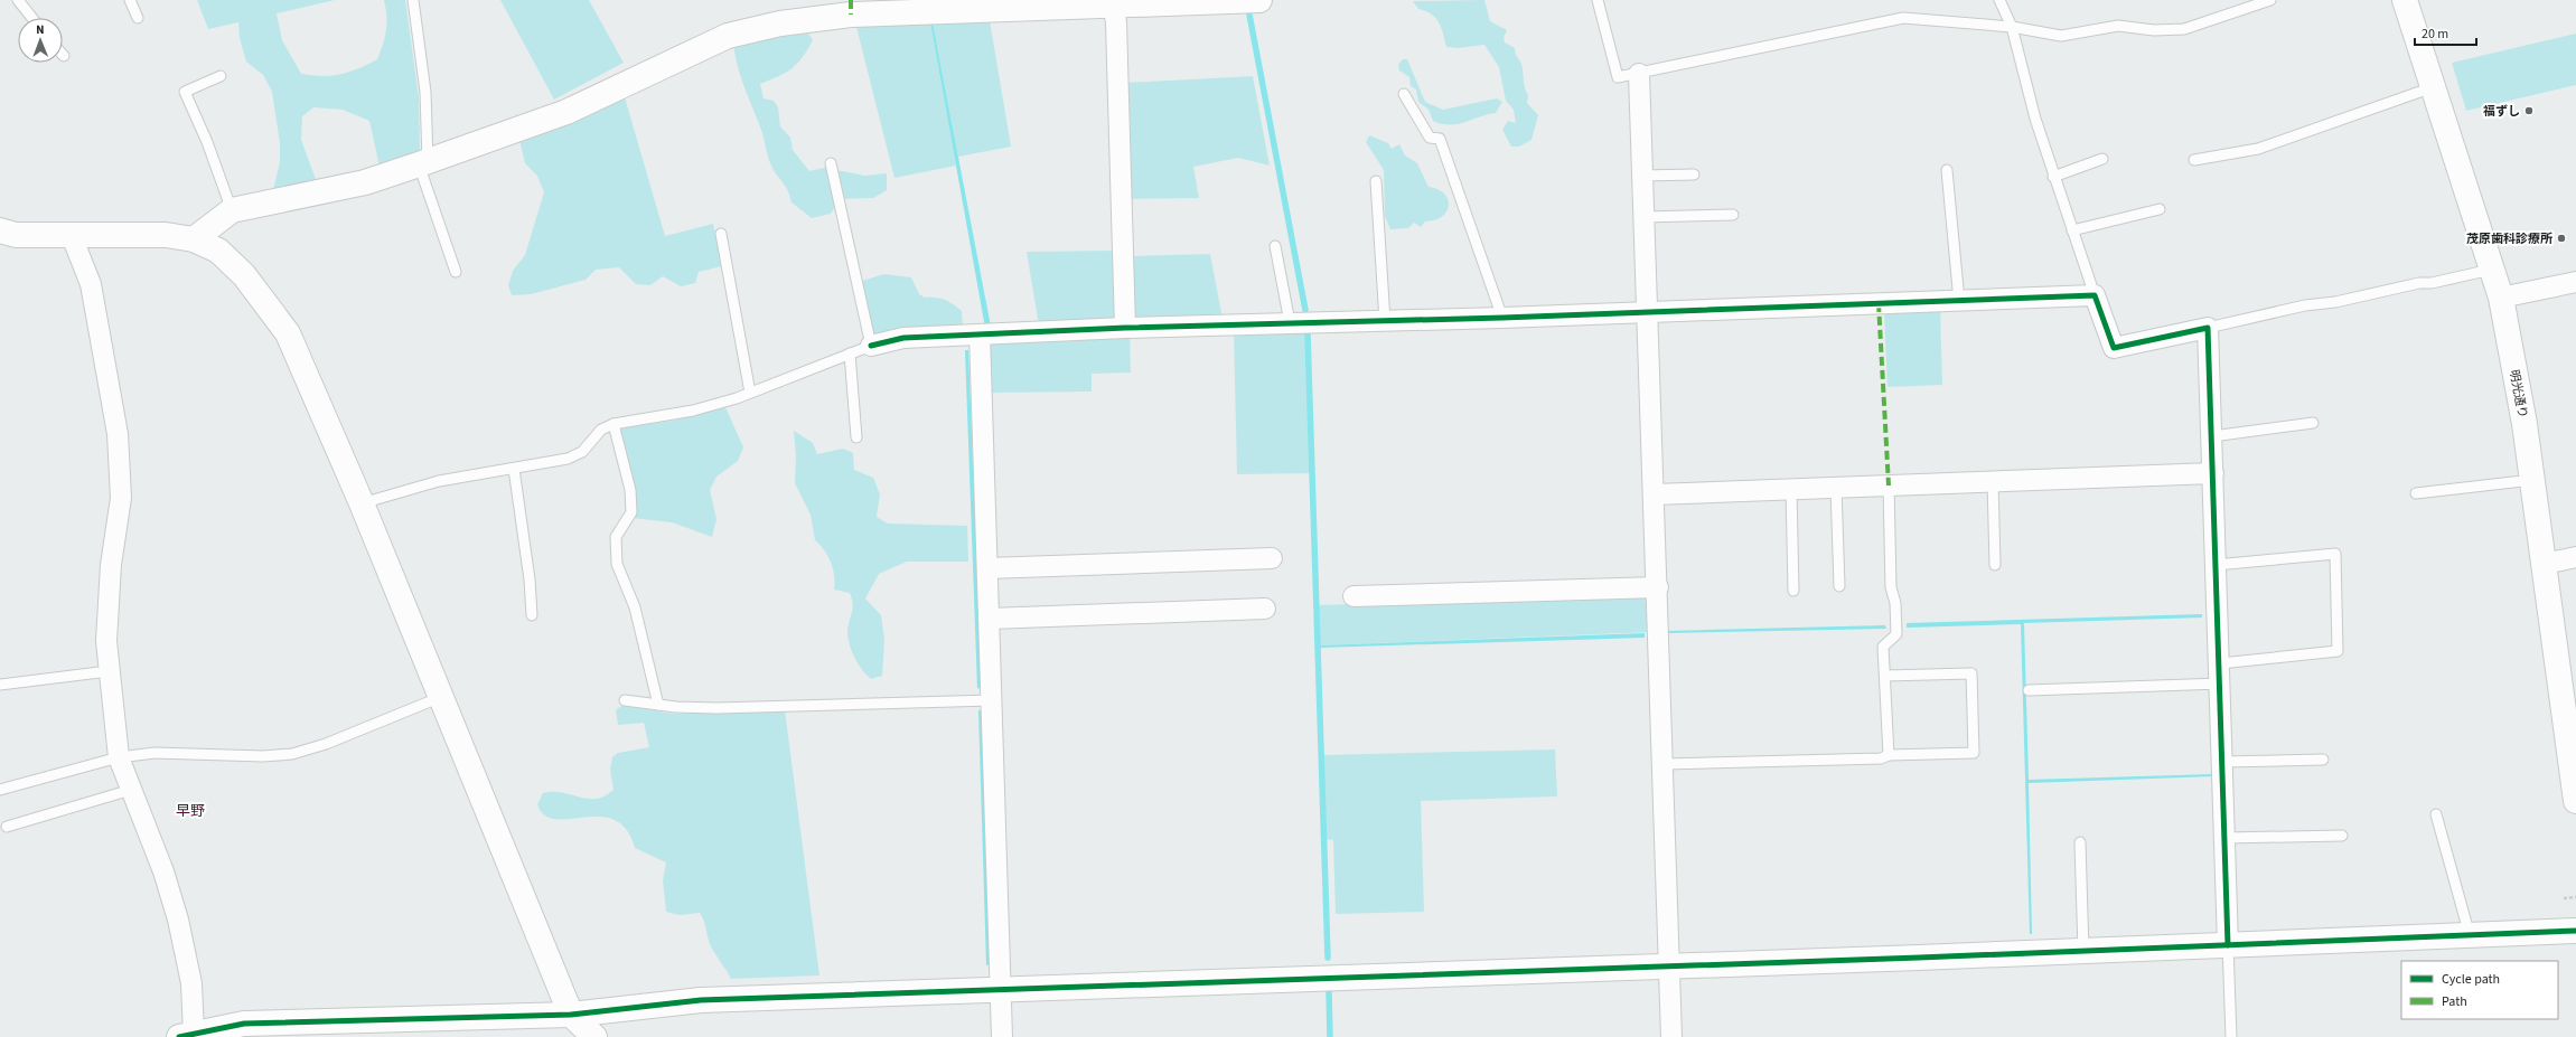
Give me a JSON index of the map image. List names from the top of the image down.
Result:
{
  "streets": {
    "street": ["明光通り"]
  },
  "districts": ["早野"],
  "places": ["福ずし", "茂原歯科診療所"],
  "legend": ["Cycle path", "Path"],
  "scale_bar": "20 m",
  "north": "top"
}
